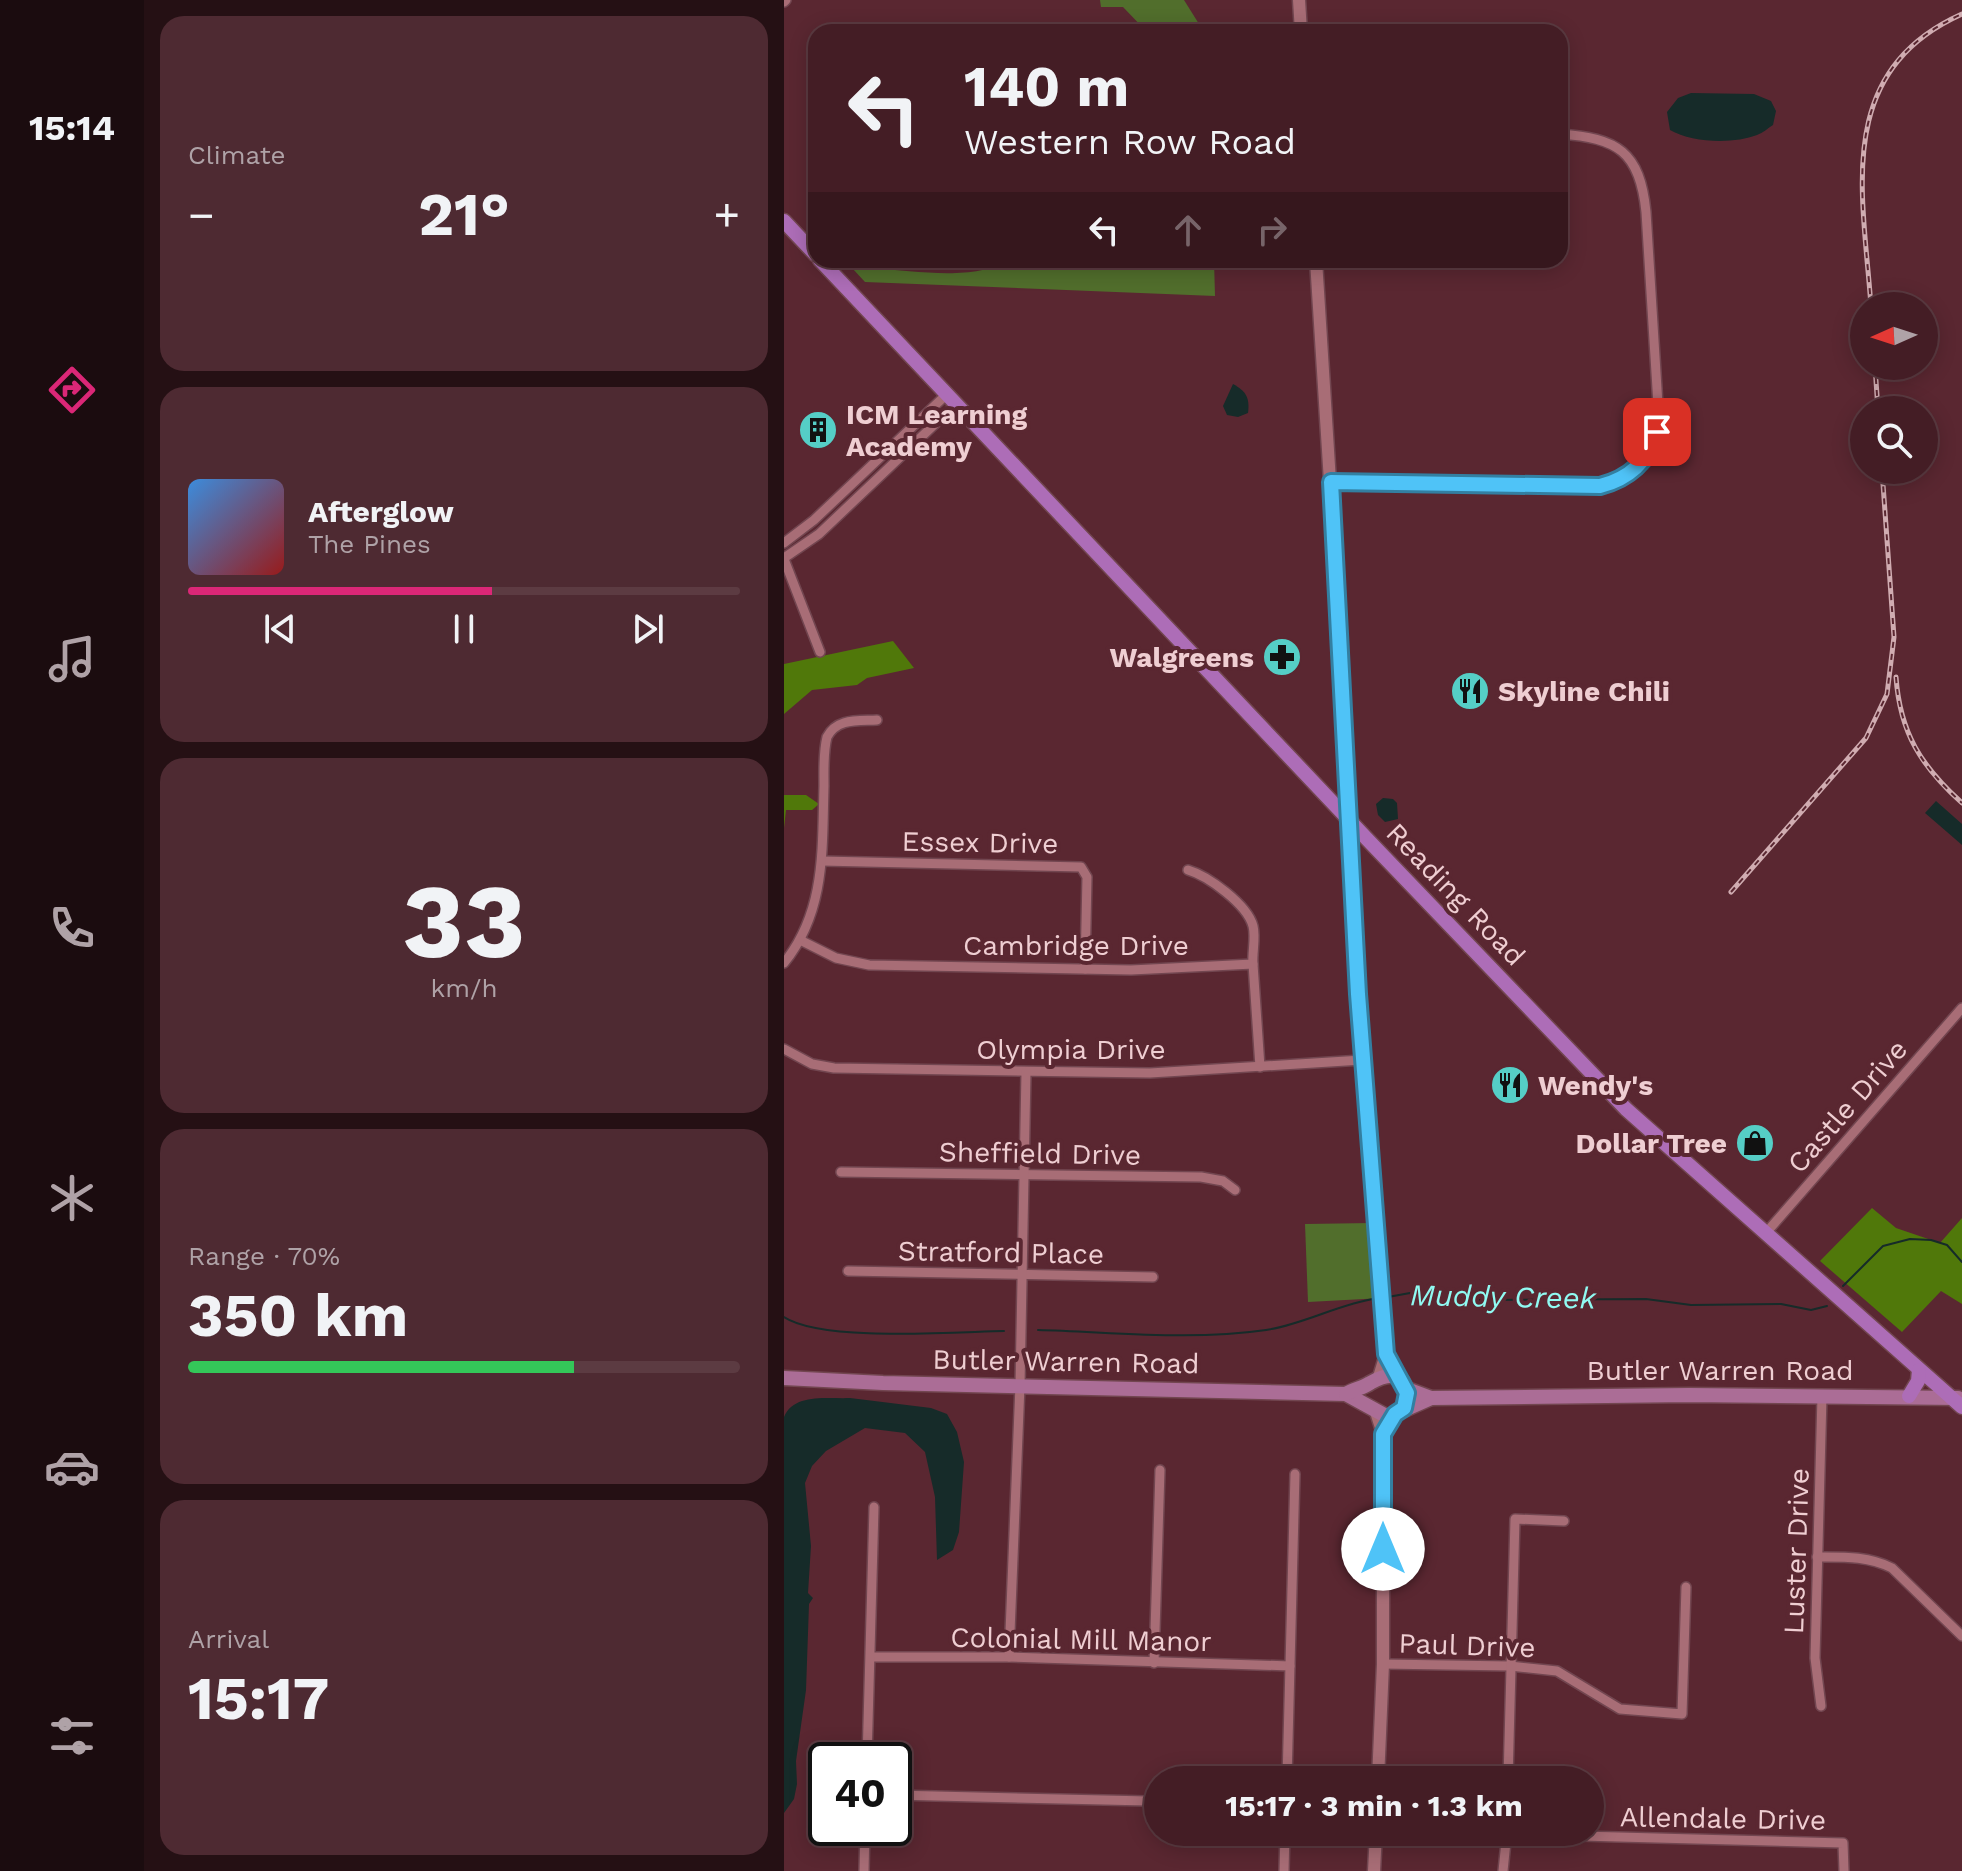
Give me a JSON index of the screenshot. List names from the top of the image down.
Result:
{
  "streets": {
    "main road": ["Reading Road", "Butler Warren Road"],
    "street": [
      "Essex Drive",
      "Cambridge Drive",
      "Olympia Drive",
      "Castle Drive",
      "Sheffield Drive",
      "Stratford Place",
      "Luster Drive",
      "Colonial Mill Manor",
      "Paul Drive",
      "Allendale Drive"
    ]
  },
  "crossings": [
    ["Essex Drive", "Cambridge Drive"],
    ["Reading Road", "Castle Drive"],
    ["Reading Road", "Butler Warren Road"],
    ["Butler Warren Road", "Luster Drive"]
  ],
  "water": ["Muddy Creek"],
  "places": {
    "building": ["ICM Learning Academy"],
    "pharmacy": ["Walgreens"],
    "restaurant": ["Skyline Chili", "Wendy's"],
    "shop": ["Dollar Tree"]
  },
  "north": "left",
  "page": {
    "tabs": "15:14",
    "tile": [
      "Climate",
      ["33", "km/h"],
      ["Range · 70%", "350 km"],
      ["Arrival", "15:17"]
    ],
    "turn": ["140 m", "Western Row Road"],
    "heat": ["−", "21°", "+"],
    "song": ["Afterglow", "The Pines"],
    "limit": "40",
    "trip": "15:17 · 3 min · 1.3 km"
  }
}
